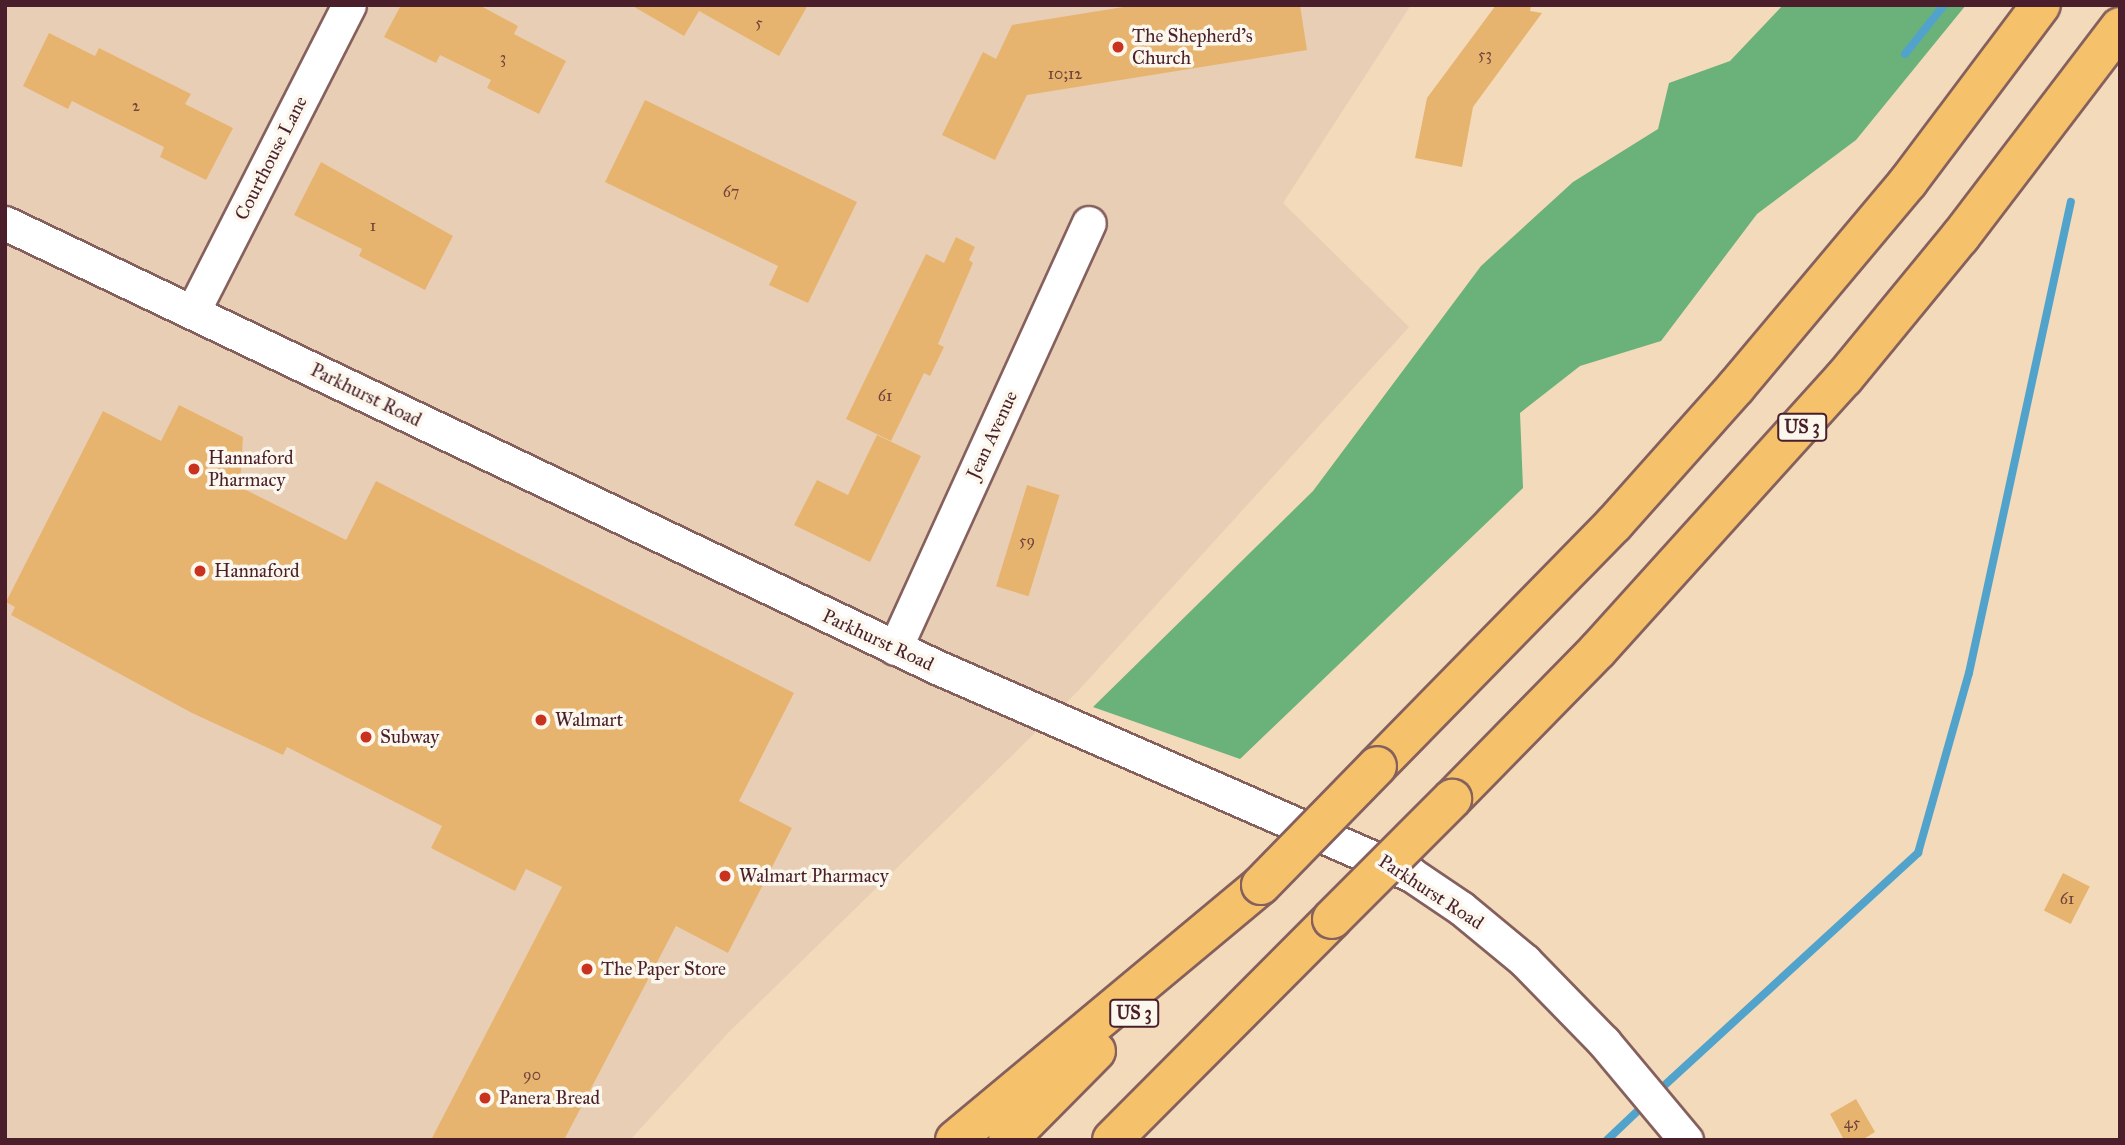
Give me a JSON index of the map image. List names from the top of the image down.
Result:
{
  "streets": {
    "highway": ["US 3"],
    "street": ["Courthouse Lane", "Parkhurst Road", "Jean Avenue"]
  },
  "crossings": [
    ["Courthouse Lane", "Parkhurst Road"],
    ["Parkhurst Road", "Jean Avenue"]
  ],
  "places": [
    "The Shepherd's Church",
    "Hannaford Pharmacy",
    "Hannaford",
    "Walmart",
    "Subway",
    "Walmart Pharmacy",
    "The Paper Store",
    "Panera Bread"
  ],
  "house_numbers": [
    "5",
    "53",
    "3",
    "10;12",
    "2",
    "67",
    "1",
    "61",
    "59",
    "61",
    "90",
    "45"
  ]
}
